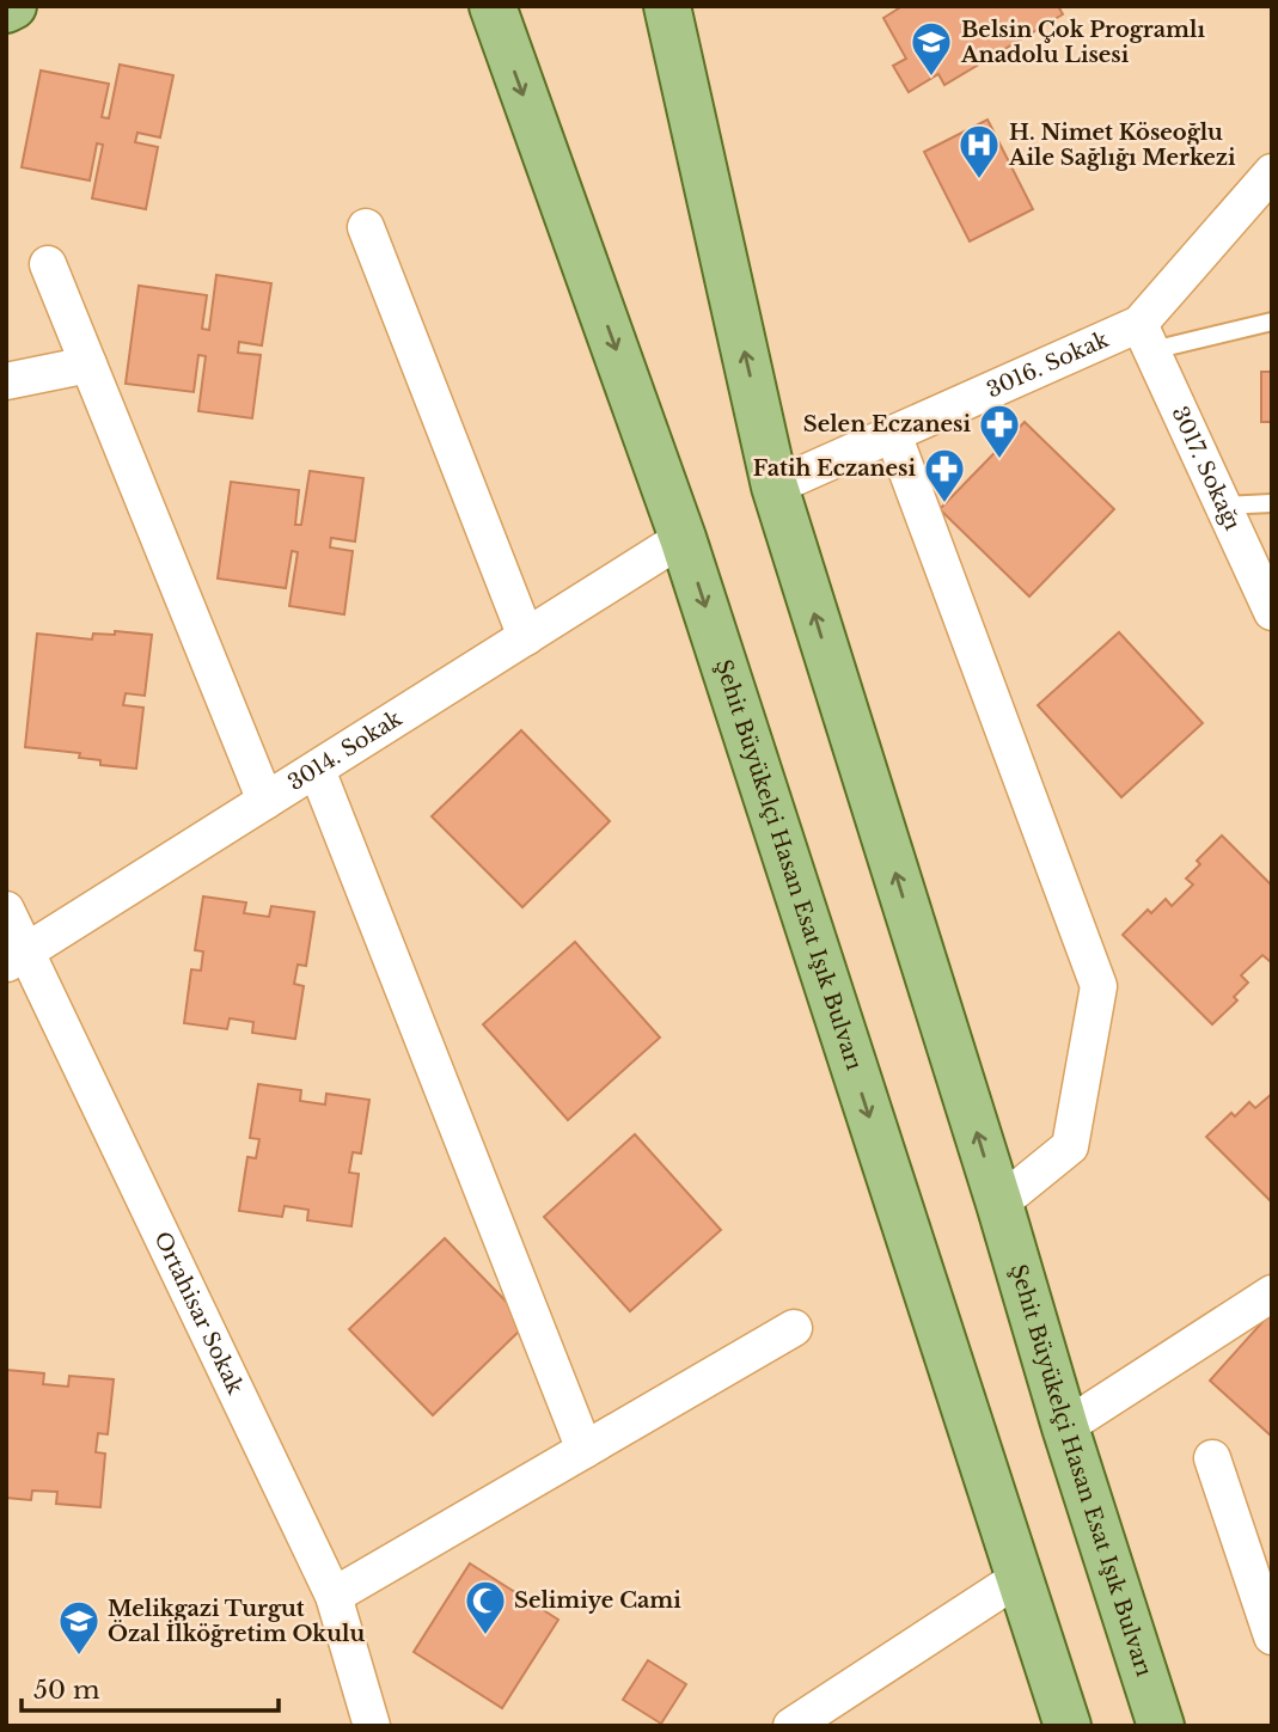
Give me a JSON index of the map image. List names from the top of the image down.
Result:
{
  "streets": {
    "main road": ["Şehit Büyükelçi Hasan Esat Işık Bulvarı"],
    "street": [
      "3016. Sokak",
      "3017. Sokağı",
      "3014. Sokak",
      "Ortahisar Sokak"
    ]
  },
  "crossings": [
    ["3016. Sokak", "3017. Sokağı"],
    ["3016. Sokak", "Şehit Büyükelçi Hasan Esat Işık Bulvarı"],
    ["3014. Sokak", "Şehit Büyükelçi Hasan Esat Işık Bulvarı"],
    ["3014. Sokak", "Ortahisar Sokak"]
  ],
  "places": {
    "school or university": ["Belsin Çok Programlı Anadolu Lisesi", "Melikgazi Turgut Özal İlköğretim Okulu"],
    "hospital": ["H. Nimet Köseoğlu Aile Sağlığı Merkezi"],
    "pharmacy": ["Selen Eczanesi", "Fatih Eczanesi"],
    "mosque": ["Selimiye Cami"]
  },
  "scale_bar": "50 m"
}
